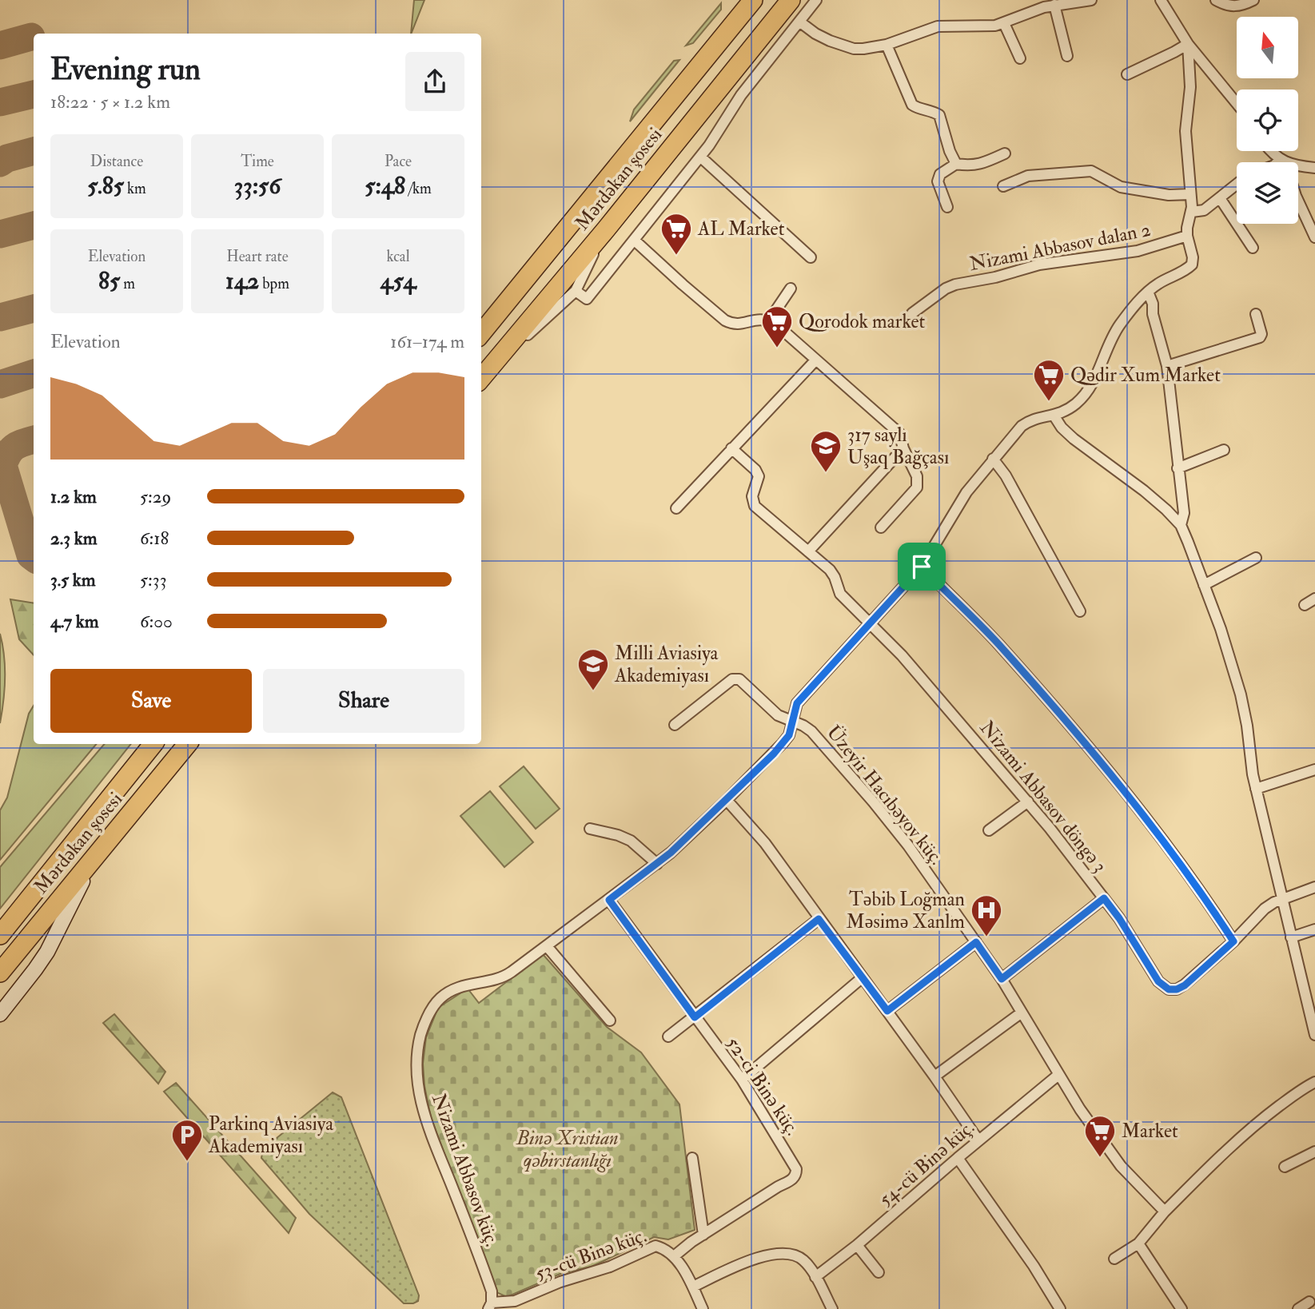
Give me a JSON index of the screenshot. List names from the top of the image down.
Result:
{
  "streets": {
    "highway": ["Mərdəkan şosesi"],
    "street": [
      "Nizami Abbasov dalan 2",
      "Üzeyir Hacıbəyov küç.",
      "Nizami Abbasov döngə 3",
      "52-ci Binə küç.",
      "54-cü Binə küç.",
      "Nizami Abbasov küç.",
      "53-cü Binə küç."
    ]
  },
  "crossings": [
    ["Nizami Abbasov dalan 2", "Nizami Abbasov küç."],
    ["Üzeyir Hacıbəyov küç.", "54-cü Binə küç."],
    ["Üzeyir Hacıbəyov küç.", "Nizami Abbasov küç."],
    ["Nizami Abbasov döngə 3", "Nizami Abbasov küç."],
    ["52-ci Binə küç.", "Nizami Abbasov küç."],
    ["52-ci Binə küç.", "53-cü Binə küç."],
    ["Nizami Abbasov küç.", "53-cü Binə küç."]
  ],
  "parks": ["Binə Xristian qəbirstanlığı"],
  "places": {
    "supermarket": [
      "AL Market",
      "Qorodok market",
      "Qədir Xum Market",
      "Market"
    ],
    "school or university": ["317 saylı Uşaq Bağçası", "Milli Aviasiya Akademiyası"],
    "hospital": ["Təbib Loğman Məsimə Xanlm"],
    "parking": ["Parkinq Aviasiya Akademiyası"]
  },
  "north": "top",
  "page": {
    "heading": ["Evening run", "18:22 · 5 × 1.2 km"],
    "stats": [
      ["Distance", "5.85 km"],
      ["Time", "33:56"],
      ["Pace", "5:48 /km"],
      ["Elevation", "85 m"],
      ["Heart rate", "142 bpm"],
      ["kcal", "454"]
    ],
    "chart": ["Elevation", "161–174 m"],
    "list": [
      {
        "name": "1.2 km",
        "note": "5:29"
      },
      {
        "name": "2.3 km",
        "note": "6:18"
      },
      {
        "name": "3.5 km",
        "note": "5:33"
      },
      {
        "name": "4.7 km",
        "note": "6:00"
      }
    ],
    "buttons": ["Save", "Share"]
  }
}
